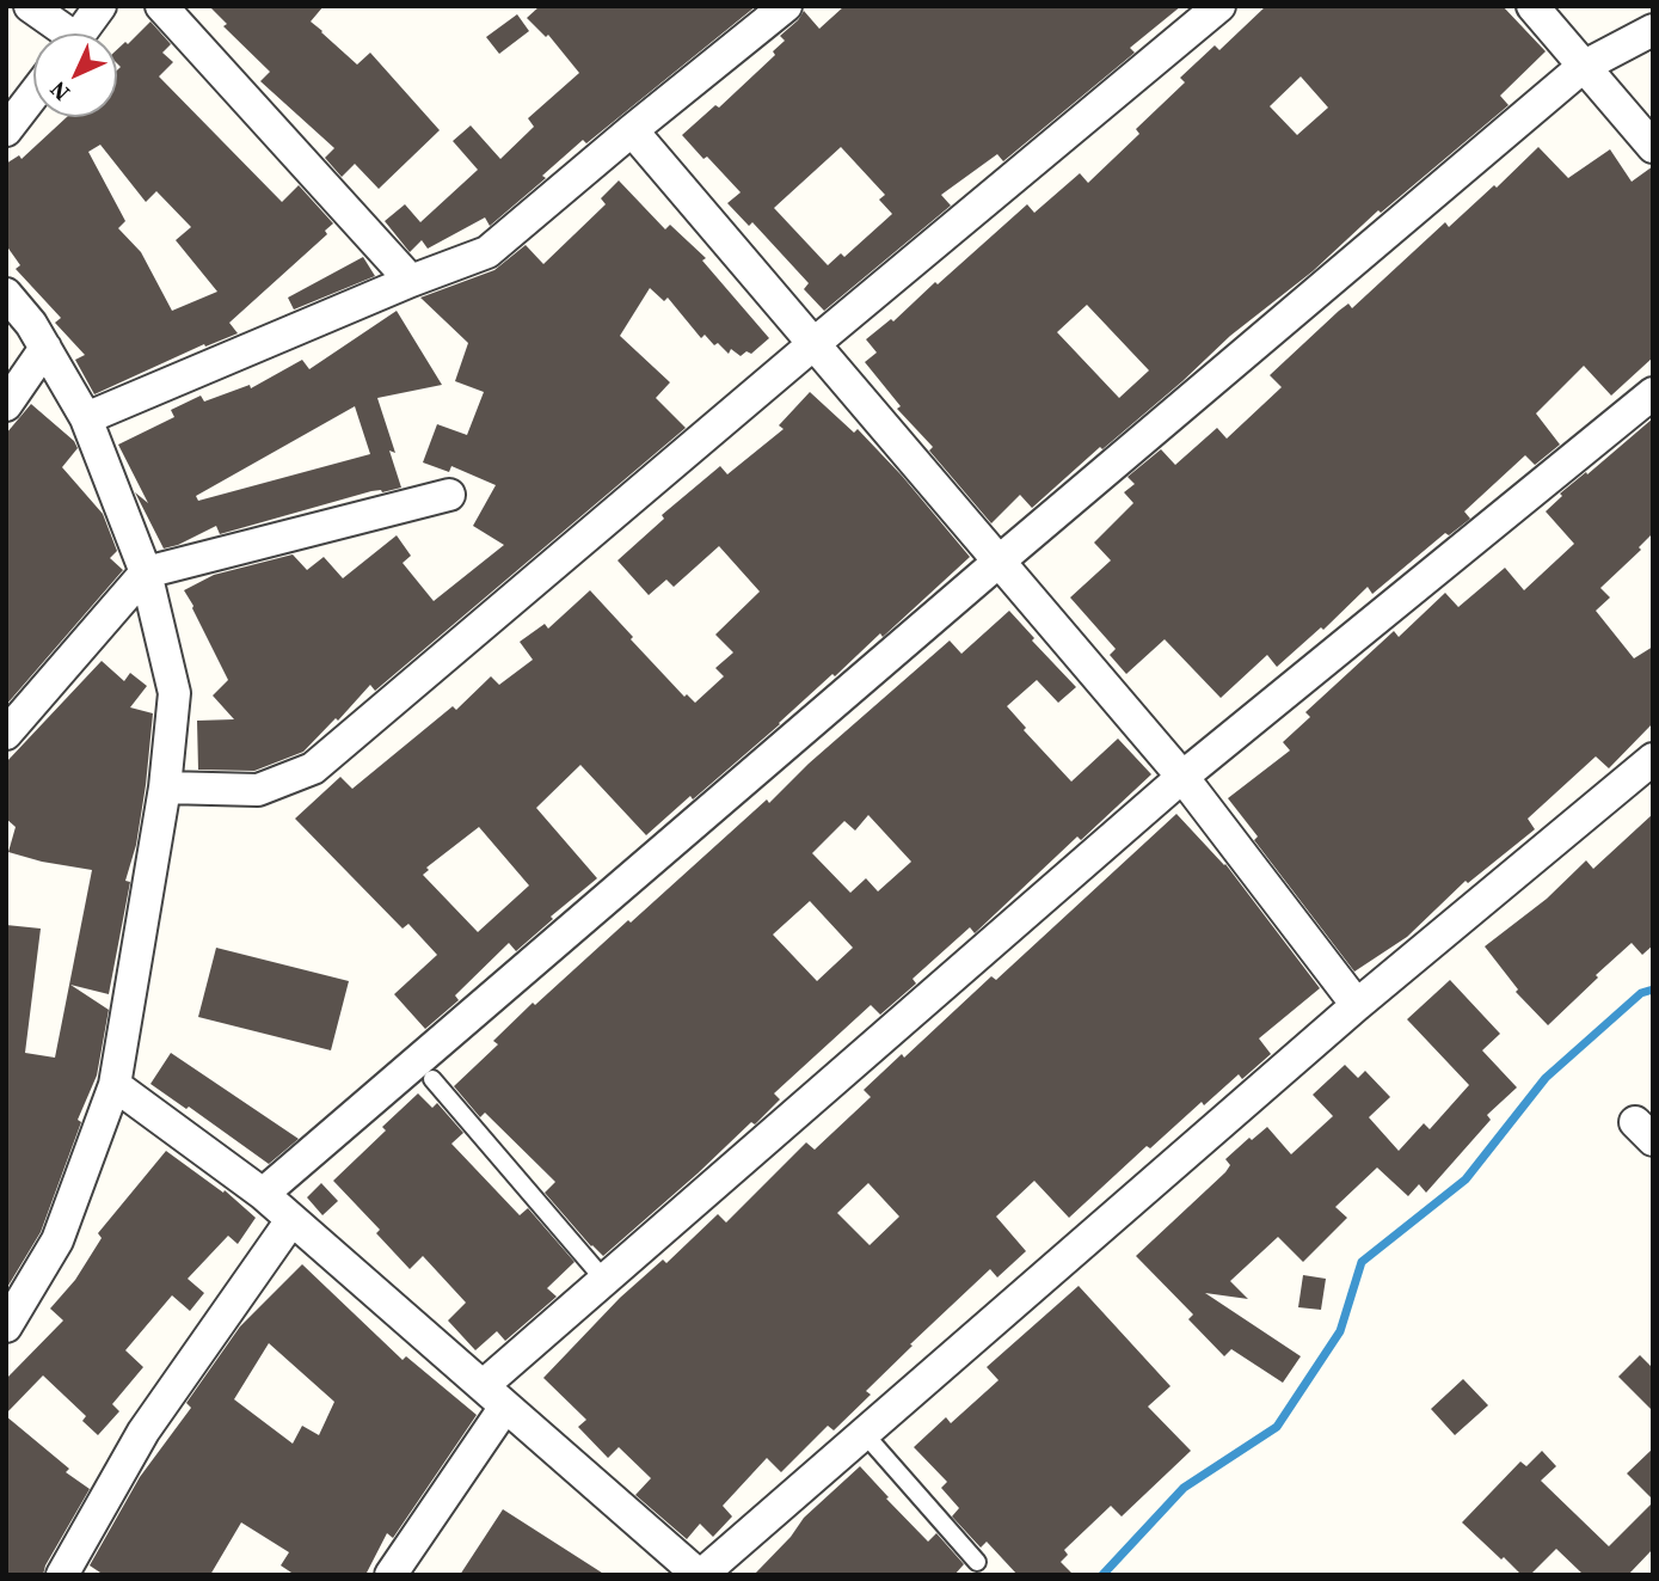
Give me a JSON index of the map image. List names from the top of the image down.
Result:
{
  "north": "bottom left"
}
